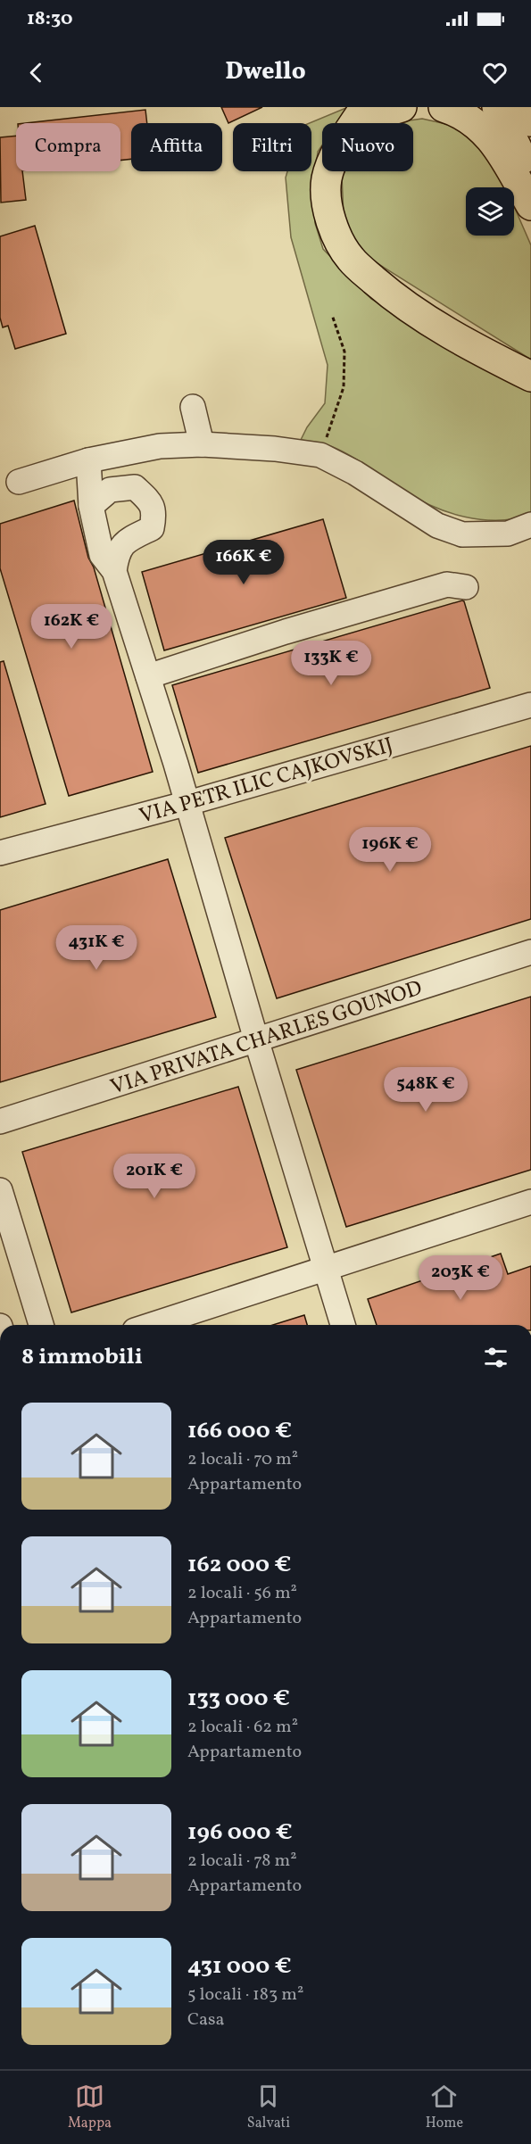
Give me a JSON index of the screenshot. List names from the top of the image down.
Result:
{
  "streets": {
    "street": ["VIA PETR ILIC CAJKOVSKIJ", "VIA PRIVATA CHARLES GOUNOD"]
  },
  "page": {
    "status": "18:30",
    "header": "Dwello",
    "chip": [
      "Compra",
      "Affitta",
      "Filtri",
      "Nuovo"
    ],
    "price": [
      "166K €",
      "162K €",
      "133K €",
      "196K €",
      "431K €",
      "548K €",
      "201K €",
      "203K €"
    ],
    "heading": "8 immobili",
    "list": [
      {
        "name": "166 000 €",
        "note": "2 locali · 70 m² · Appartamento"
      },
      {
        "name": "162 000 €",
        "note": "2 locali · 56 m² · Appartamento"
      },
      {
        "name": "133 000 €",
        "note": "2 locali · 62 m² · Appartamento"
      },
      {
        "name": "196 000 €",
        "note": "2 locali · 78 m² · Appartamento"
      },
      {
        "name": "431 000 €",
        "note": "5 locali · 183 m² · Casa"
      }
    ],
    "tabs": ["Mappa", "Salvati", "Home"]
  }
}
